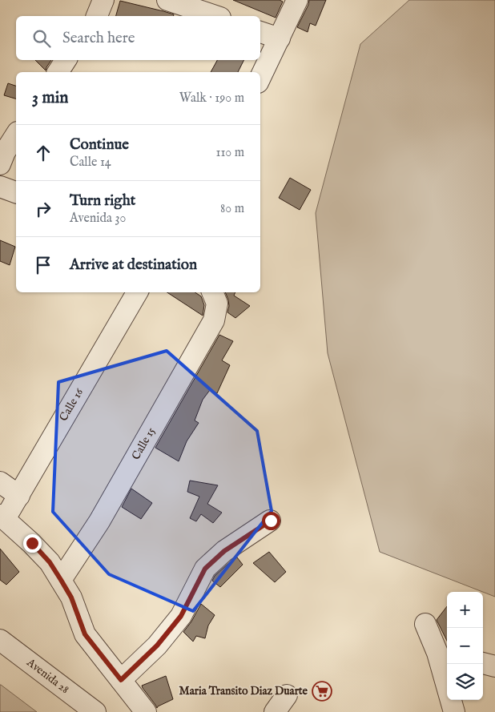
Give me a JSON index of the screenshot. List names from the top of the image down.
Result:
{
  "streets": {
    "street": ["Calle 16", "Calle 15", "Avenida 28"]
  },
  "places": {
    "supermarket": ["Maria Transito Diaz Duarte"]
  },
  "page": {
    "search": "Search here",
    "heading": ["3 min", "Walk · 190 m"],
    "list": [
      ["Continue", "Calle 14", "110 m"],
      ["Turn right", "Avenida 30", "80 m"],
      "Arrive at destination"
    ],
    "map_buttons": ["+", "−"]
  }
}
